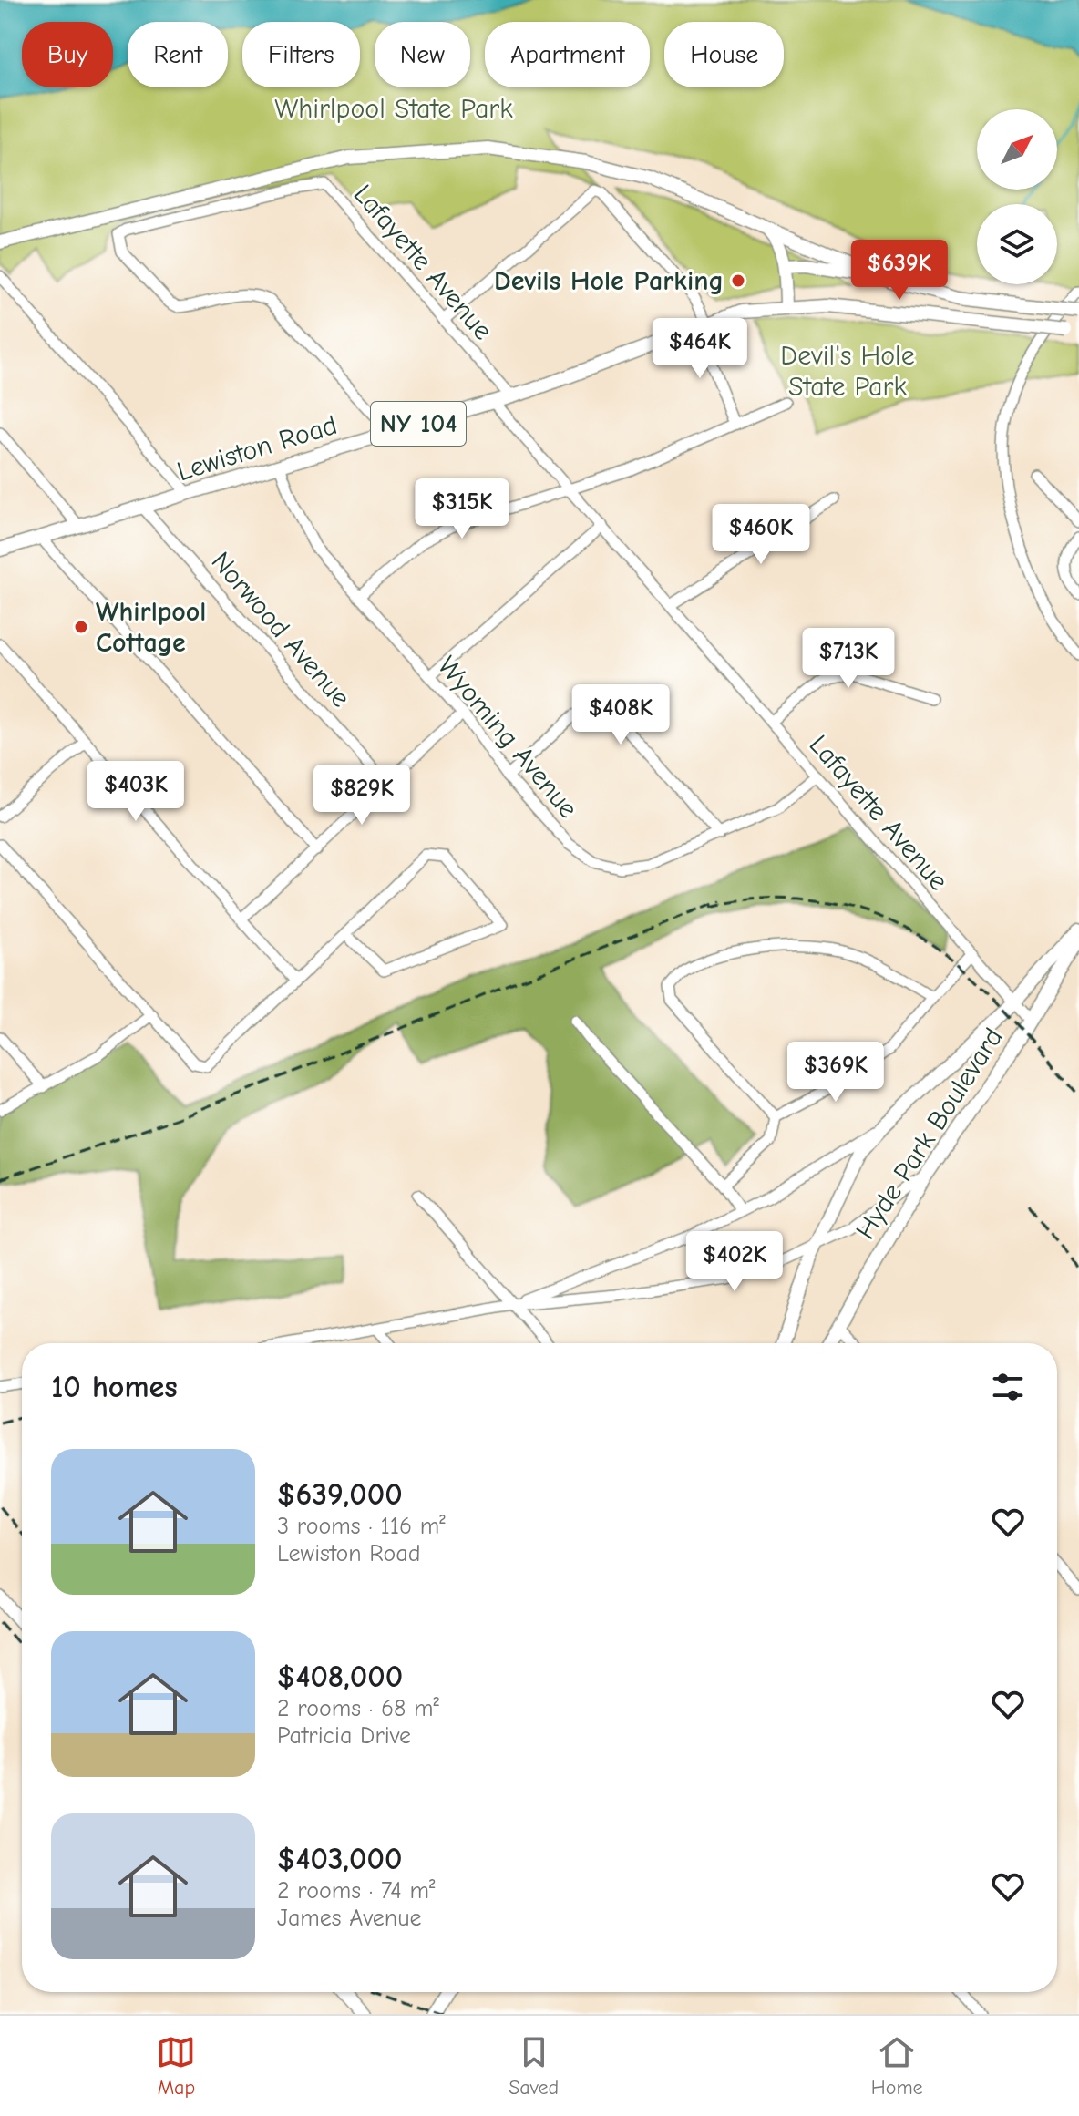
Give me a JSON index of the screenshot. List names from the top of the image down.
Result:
{
  "streets": {
    "main road": ["NY 104", "Lewiston Road", "Hyde Park Boulevard"],
    "street": ["Lafayette Avenue", "Norwood Avenue", "Wyoming Avenue"]
  },
  "crossings": [
    ["Lafayette Avenue", "Lewiston Road"],
    ["Lafayette Avenue", "Wyoming Avenue"],
    ["Lafayette Avenue", "Hyde Park Boulevard"],
    ["Lewiston Road", "Norwood Avenue"],
    ["Lewiston Road", "Wyoming Avenue"]
  ],
  "parks": ["Whirlpool State Park", "Devil's Hole State Park"],
  "places": ["Devils Hole Parking", "Whirlpool Cottage"],
  "north": "top right",
  "page": {
    "chip": [
      "Buy",
      "Rent",
      "Filters",
      "New",
      "Apartment",
      "House"
    ],
    "price": [
      "$639K",
      "$464K",
      "$315K",
      "$460K",
      "$713K",
      "$408K",
      "$403K",
      "$829K",
      "$369K",
      "$402K"
    ],
    "heading": "10 homes",
    "list": [
      {
        "name": "$639,000",
        "note": "3 rooms · 116 m² · Lewiston Road"
      },
      {
        "name": "$408,000",
        "note": "2 rooms · 68 m² · Patricia Drive"
      },
      {
        "name": "$403,000",
        "note": "2 rooms · 74 m² · James Avenue"
      }
    ],
    "tabs": ["Map", "Saved", "Home"]
  }
}
